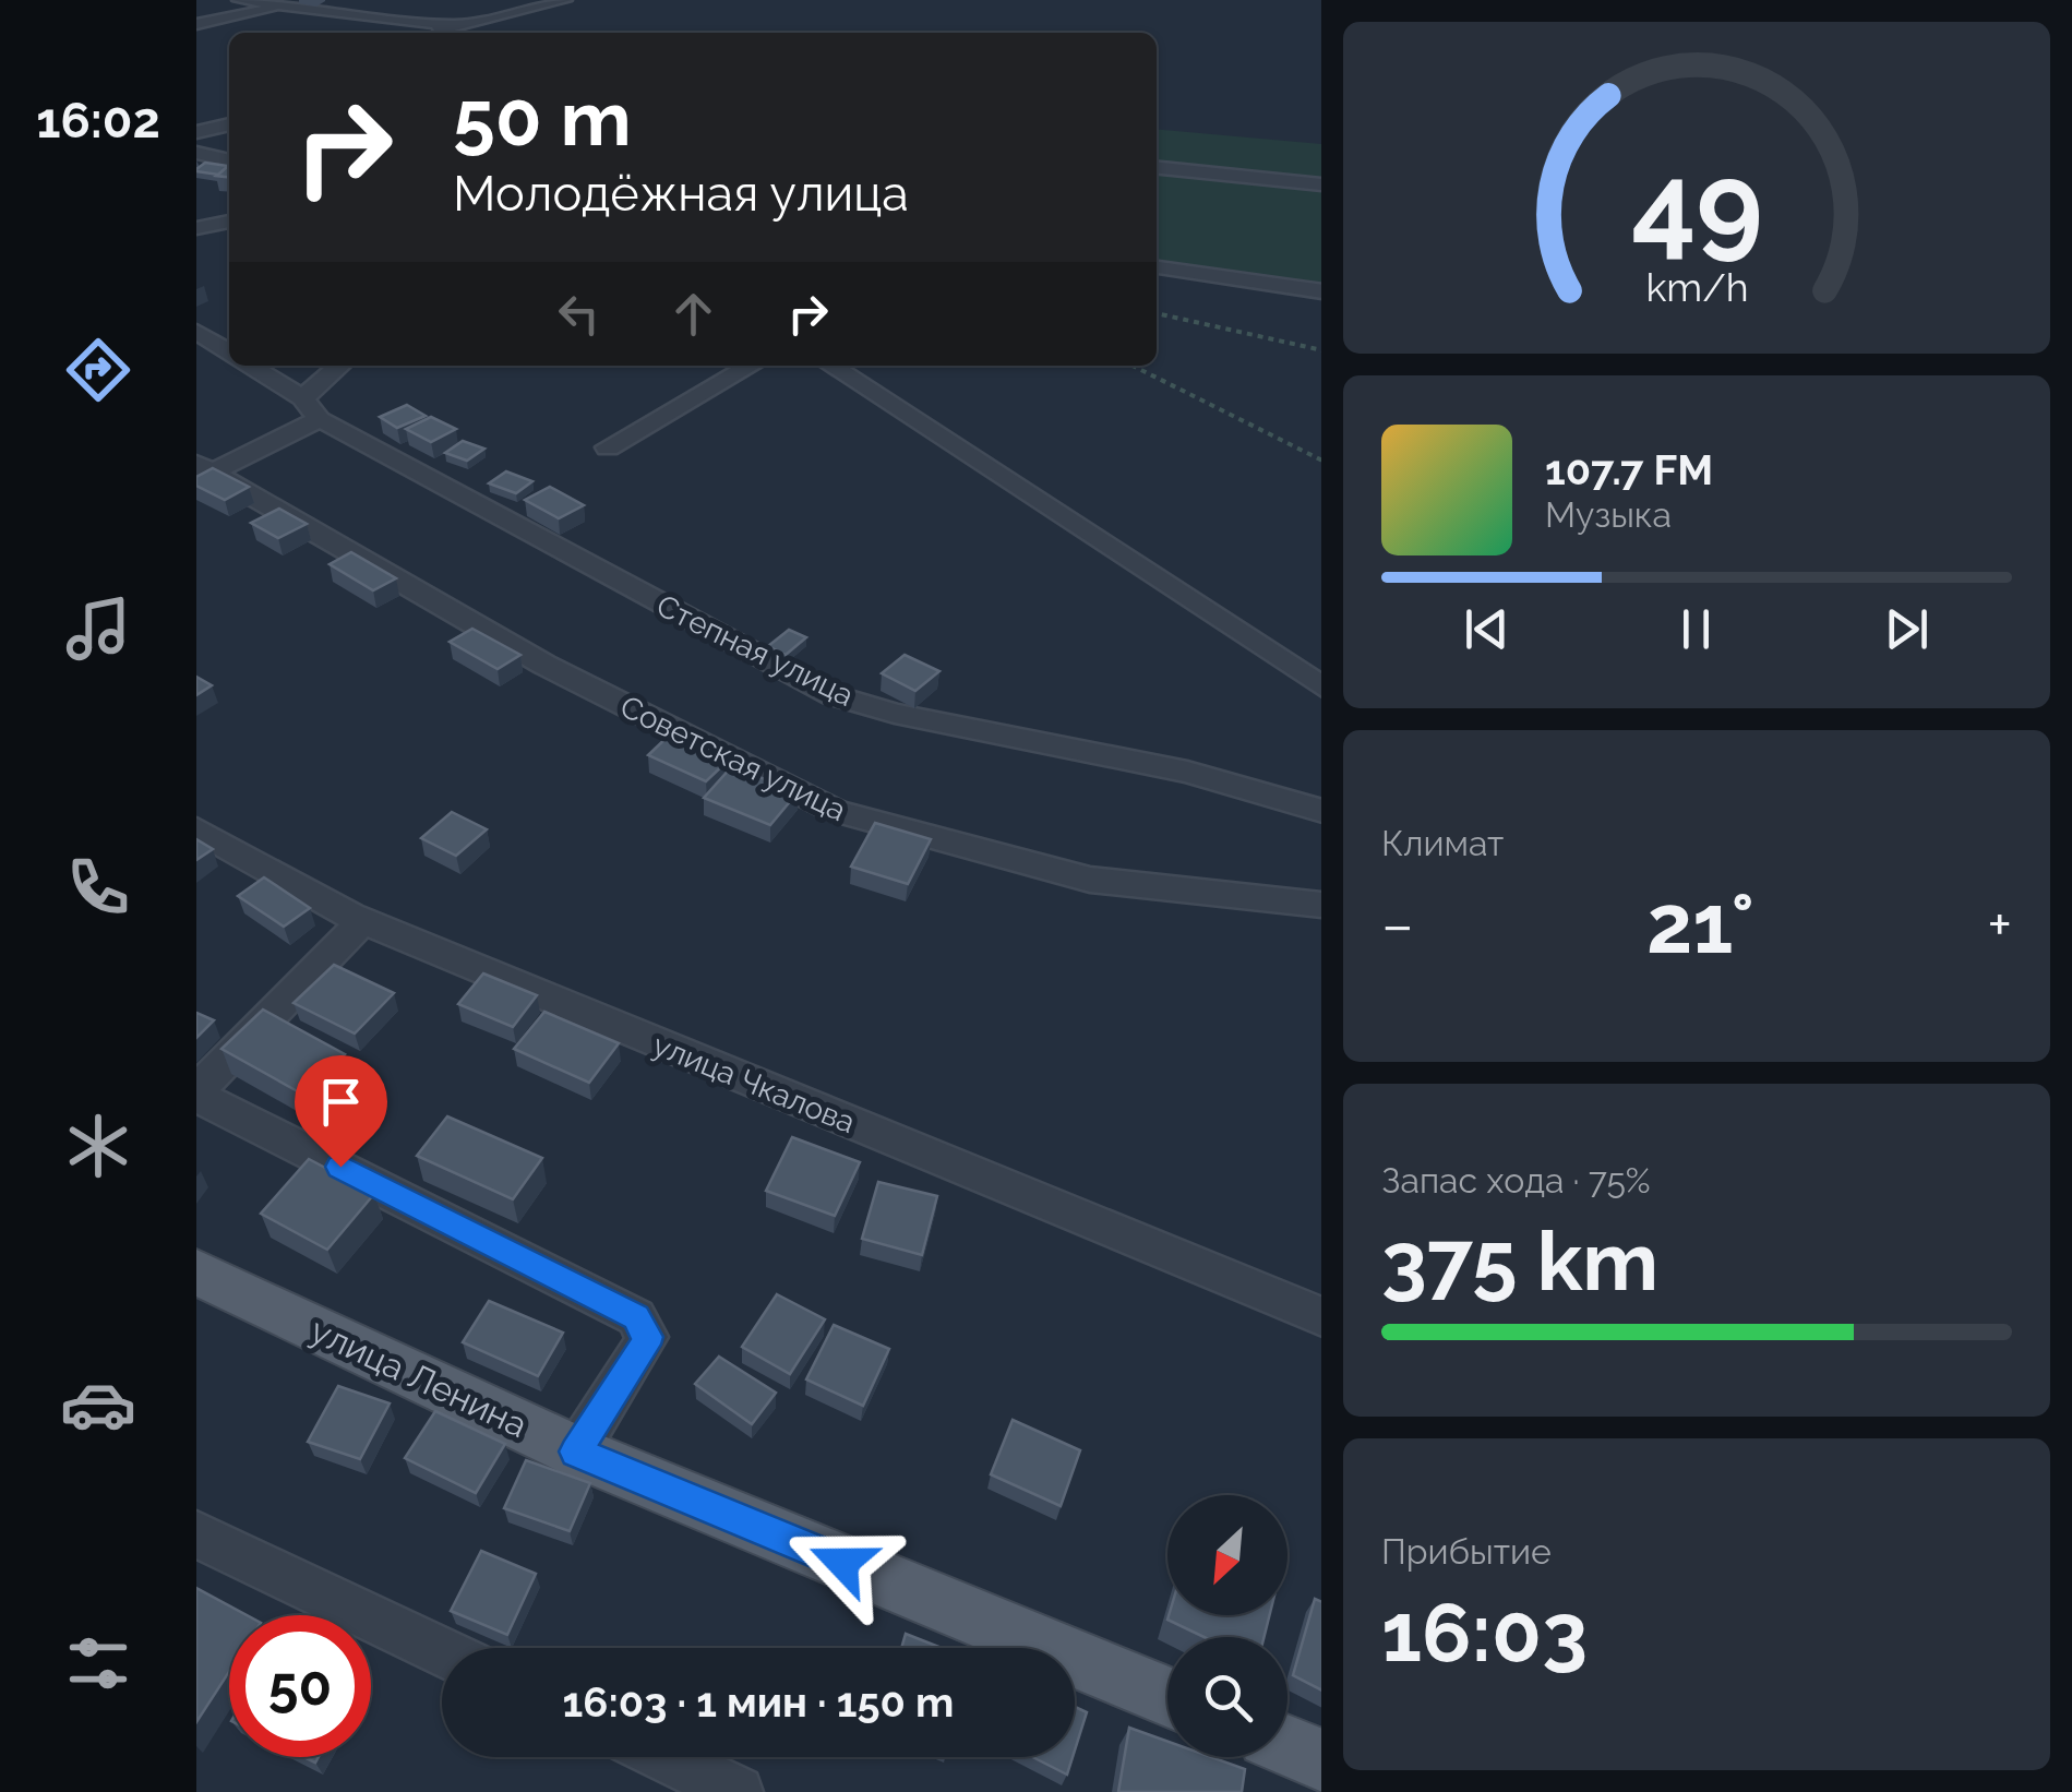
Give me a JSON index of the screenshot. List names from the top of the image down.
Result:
{
  "streets": {
    "main road": ["улица Ленина"],
    "street": ["Степная улица", "Советская улица", "улица Чкалова"]
  },
  "north": "bottom left",
  "page": {
    "tabs": "16:02",
    "turn": ["50 m", "Молодёжная улица"],
    "song": ["107.7 FM", "Музыка"],
    "tile": [
      "Климат",
      ["Запас хода · 75%", "375 km"],
      ["Прибытие", "16:03"]
    ],
    "heat": ["−", "21°", "+"],
    "limit": "50",
    "trip": "16:03 · 1 мин · 150 m",
    "gauge": ["49", "km/h"]
  }
}
